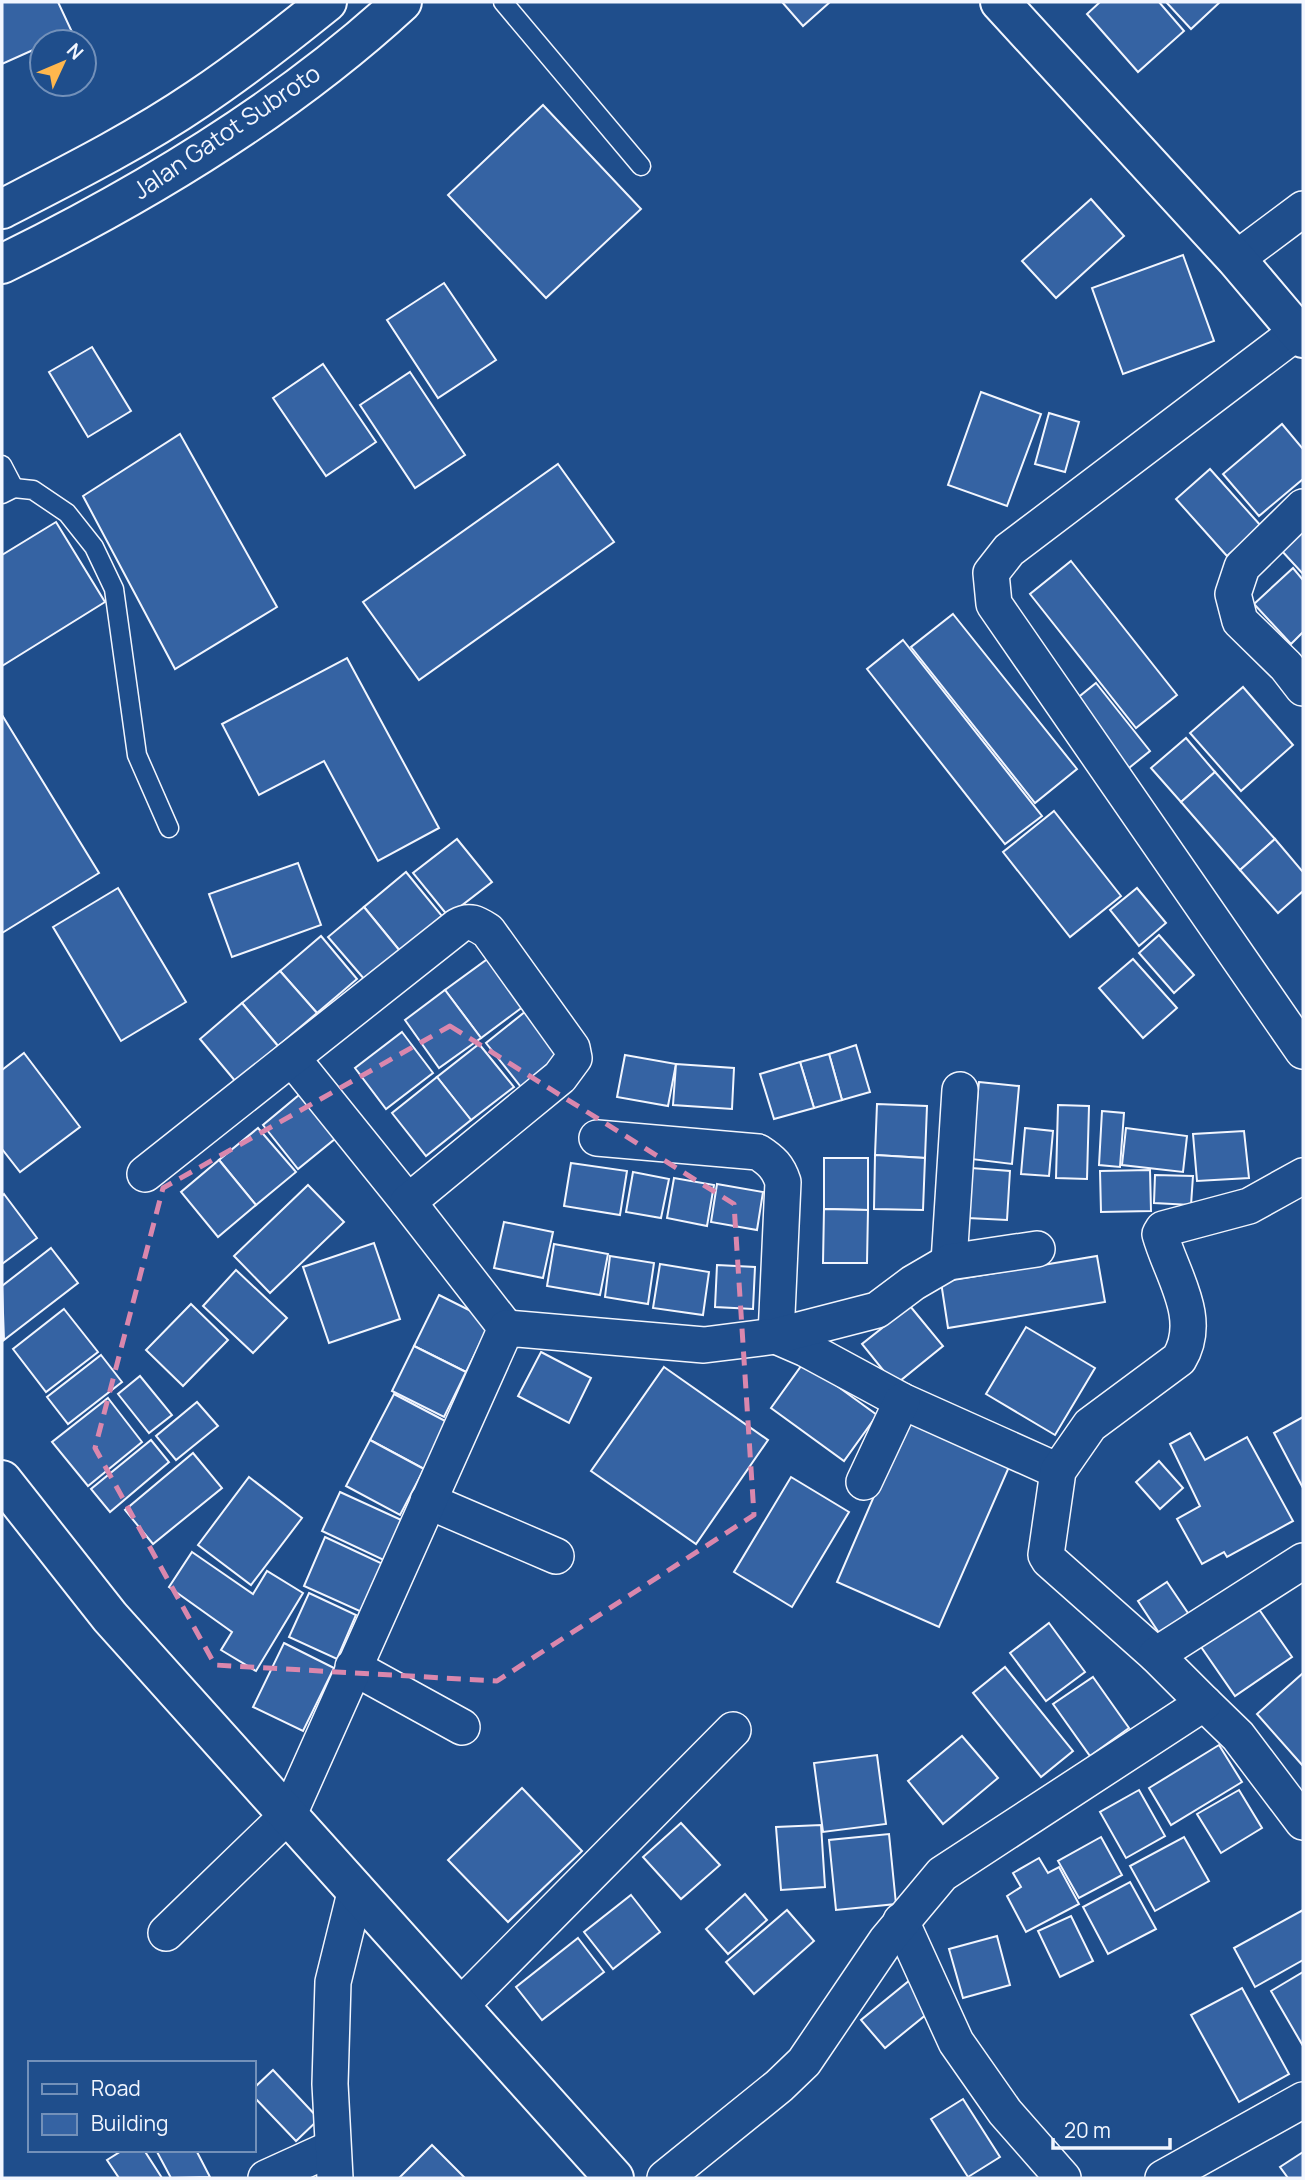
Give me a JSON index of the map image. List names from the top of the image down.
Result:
{
  "streets": {
    "main road": ["Jalan Gatot Subroto"]
  },
  "legend": ["Road", "Building"],
  "scale_bar": "20 m",
  "north": "top right"
}
